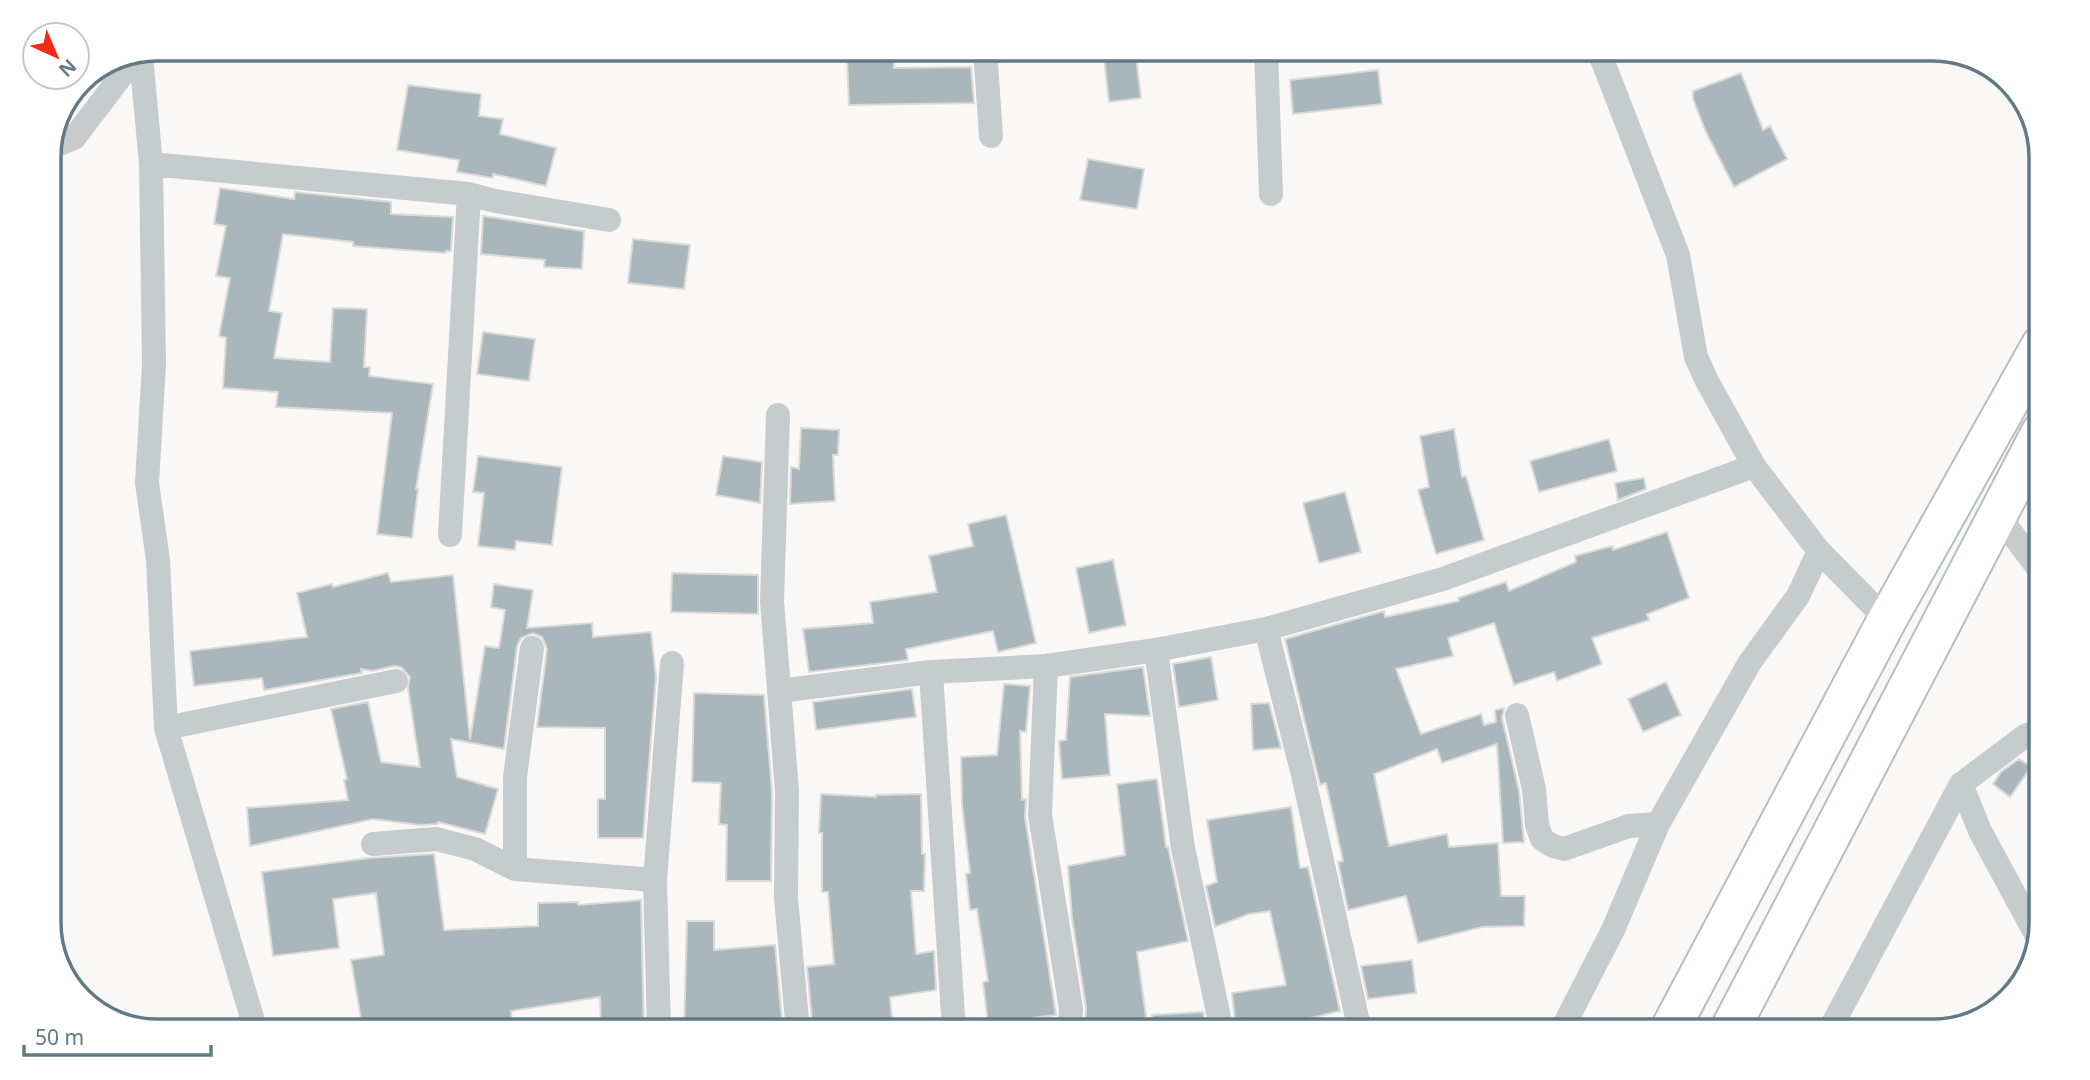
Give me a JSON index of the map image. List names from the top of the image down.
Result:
{
  "scale_bar": "50 m",
  "north": "bottom right"
}
